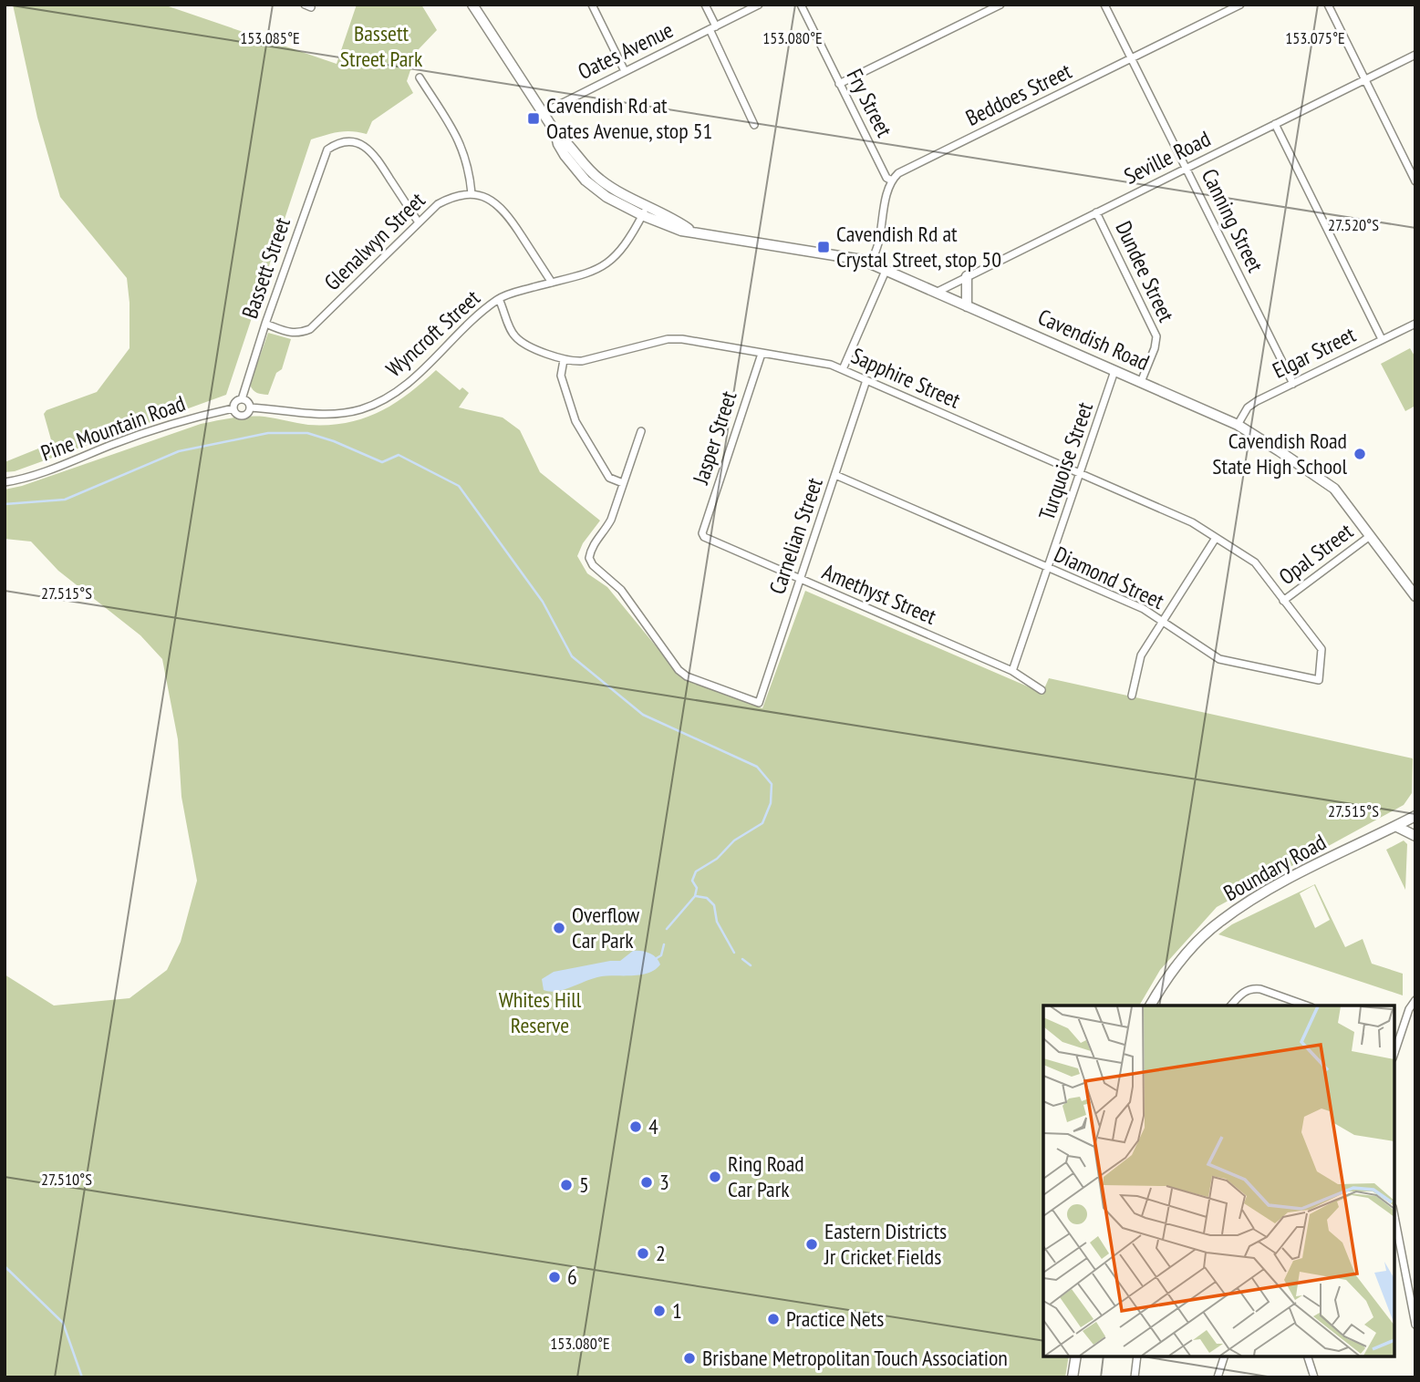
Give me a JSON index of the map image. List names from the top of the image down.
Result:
{
  "streets": {
    "main road": ["Cavendish Road", "Boundary Road"],
    "street": [
      "Oates Avenue",
      "Beddoes Street",
      "Fry Street",
      "Seville Road",
      "Canning Street",
      "Glenalwyn Street",
      "Bassett Street",
      "Dundee Street",
      "Wyncroft Street",
      "Elgar Street",
      "Sapphire Street",
      "Pine Mountain Road",
      "Jasper Street",
      "Turquoise Street",
      "Carnelian Street",
      "Opal Street",
      "Diamond Street",
      "Amethyst Street"
    ]
  },
  "crossings": [
    ["Oates Avenue", "Cavendish Road"],
    ["Beddoes Street", "Fry Street"],
    ["Beddoes Street", "Canning Street"],
    ["Seville Road", "Canning Street"],
    ["Seville Road", "Dundee Street"],
    ["Seville Road", "Cavendish Road"],
    ["Canning Street", "Elgar Street"],
    ["Glenalwyn Street", "Bassett Street"],
    ["Bassett Street", "Wyncroft Street"],
    ["Bassett Street", "Pine Mountain Road"],
    ["Dundee Street", "Cavendish Road"],
    ["Wyncroft Street", "Cavendish Road"],
    ["Wyncroft Street", "Sapphire Street"],
    ["Wyncroft Street", "Pine Mountain Road"],
    ["Cavendish Road", "Elgar Street"],
    ["Cavendish Road", "Turquoise Street"],
    ["Cavendish Road", "Opal Street"],
    ["Sapphire Street", "Jasper Street"],
    ["Sapphire Street", "Turquoise Street"],
    ["Sapphire Street", "Carnelian Street"],
    ["Sapphire Street", "Opal Street"],
    ["Sapphire Street", "Diamond Street"],
    ["Jasper Street", "Amethyst Street"],
    ["Turquoise Street", "Diamond Street"],
    ["Turquoise Street", "Amethyst Street"],
    ["Carnelian Street", "Diamond Street"],
    ["Carnelian Street", "Amethyst Street"],
    ["Opal Street", "Diamond Street"]
  ],
  "parks": ["Bassett Street Park", "Whites Hill Reserve"],
  "places": {
    "transit": ["Cavendish Rd at Oates Avenue, stop 51", "Cavendish Rd at Crystal Street, stop 50"],
    "other": [
      "Cavendish Road State High School",
      "Overflow Car Park",
      "4",
      "Ring Road Car Park",
      "3",
      "5",
      "Eastern Districts Jr Cricket Fields",
      "2",
      "6",
      "1",
      "Practice Nets",
      "Brisbane Metropolitan Touch Association"
    ]
  },
  "coordinates": [
    "153.085°E",
    "153.080°E",
    "153.075°E",
    "27.520°S",
    "27.515°S",
    "27.510°S"
  ]
}
